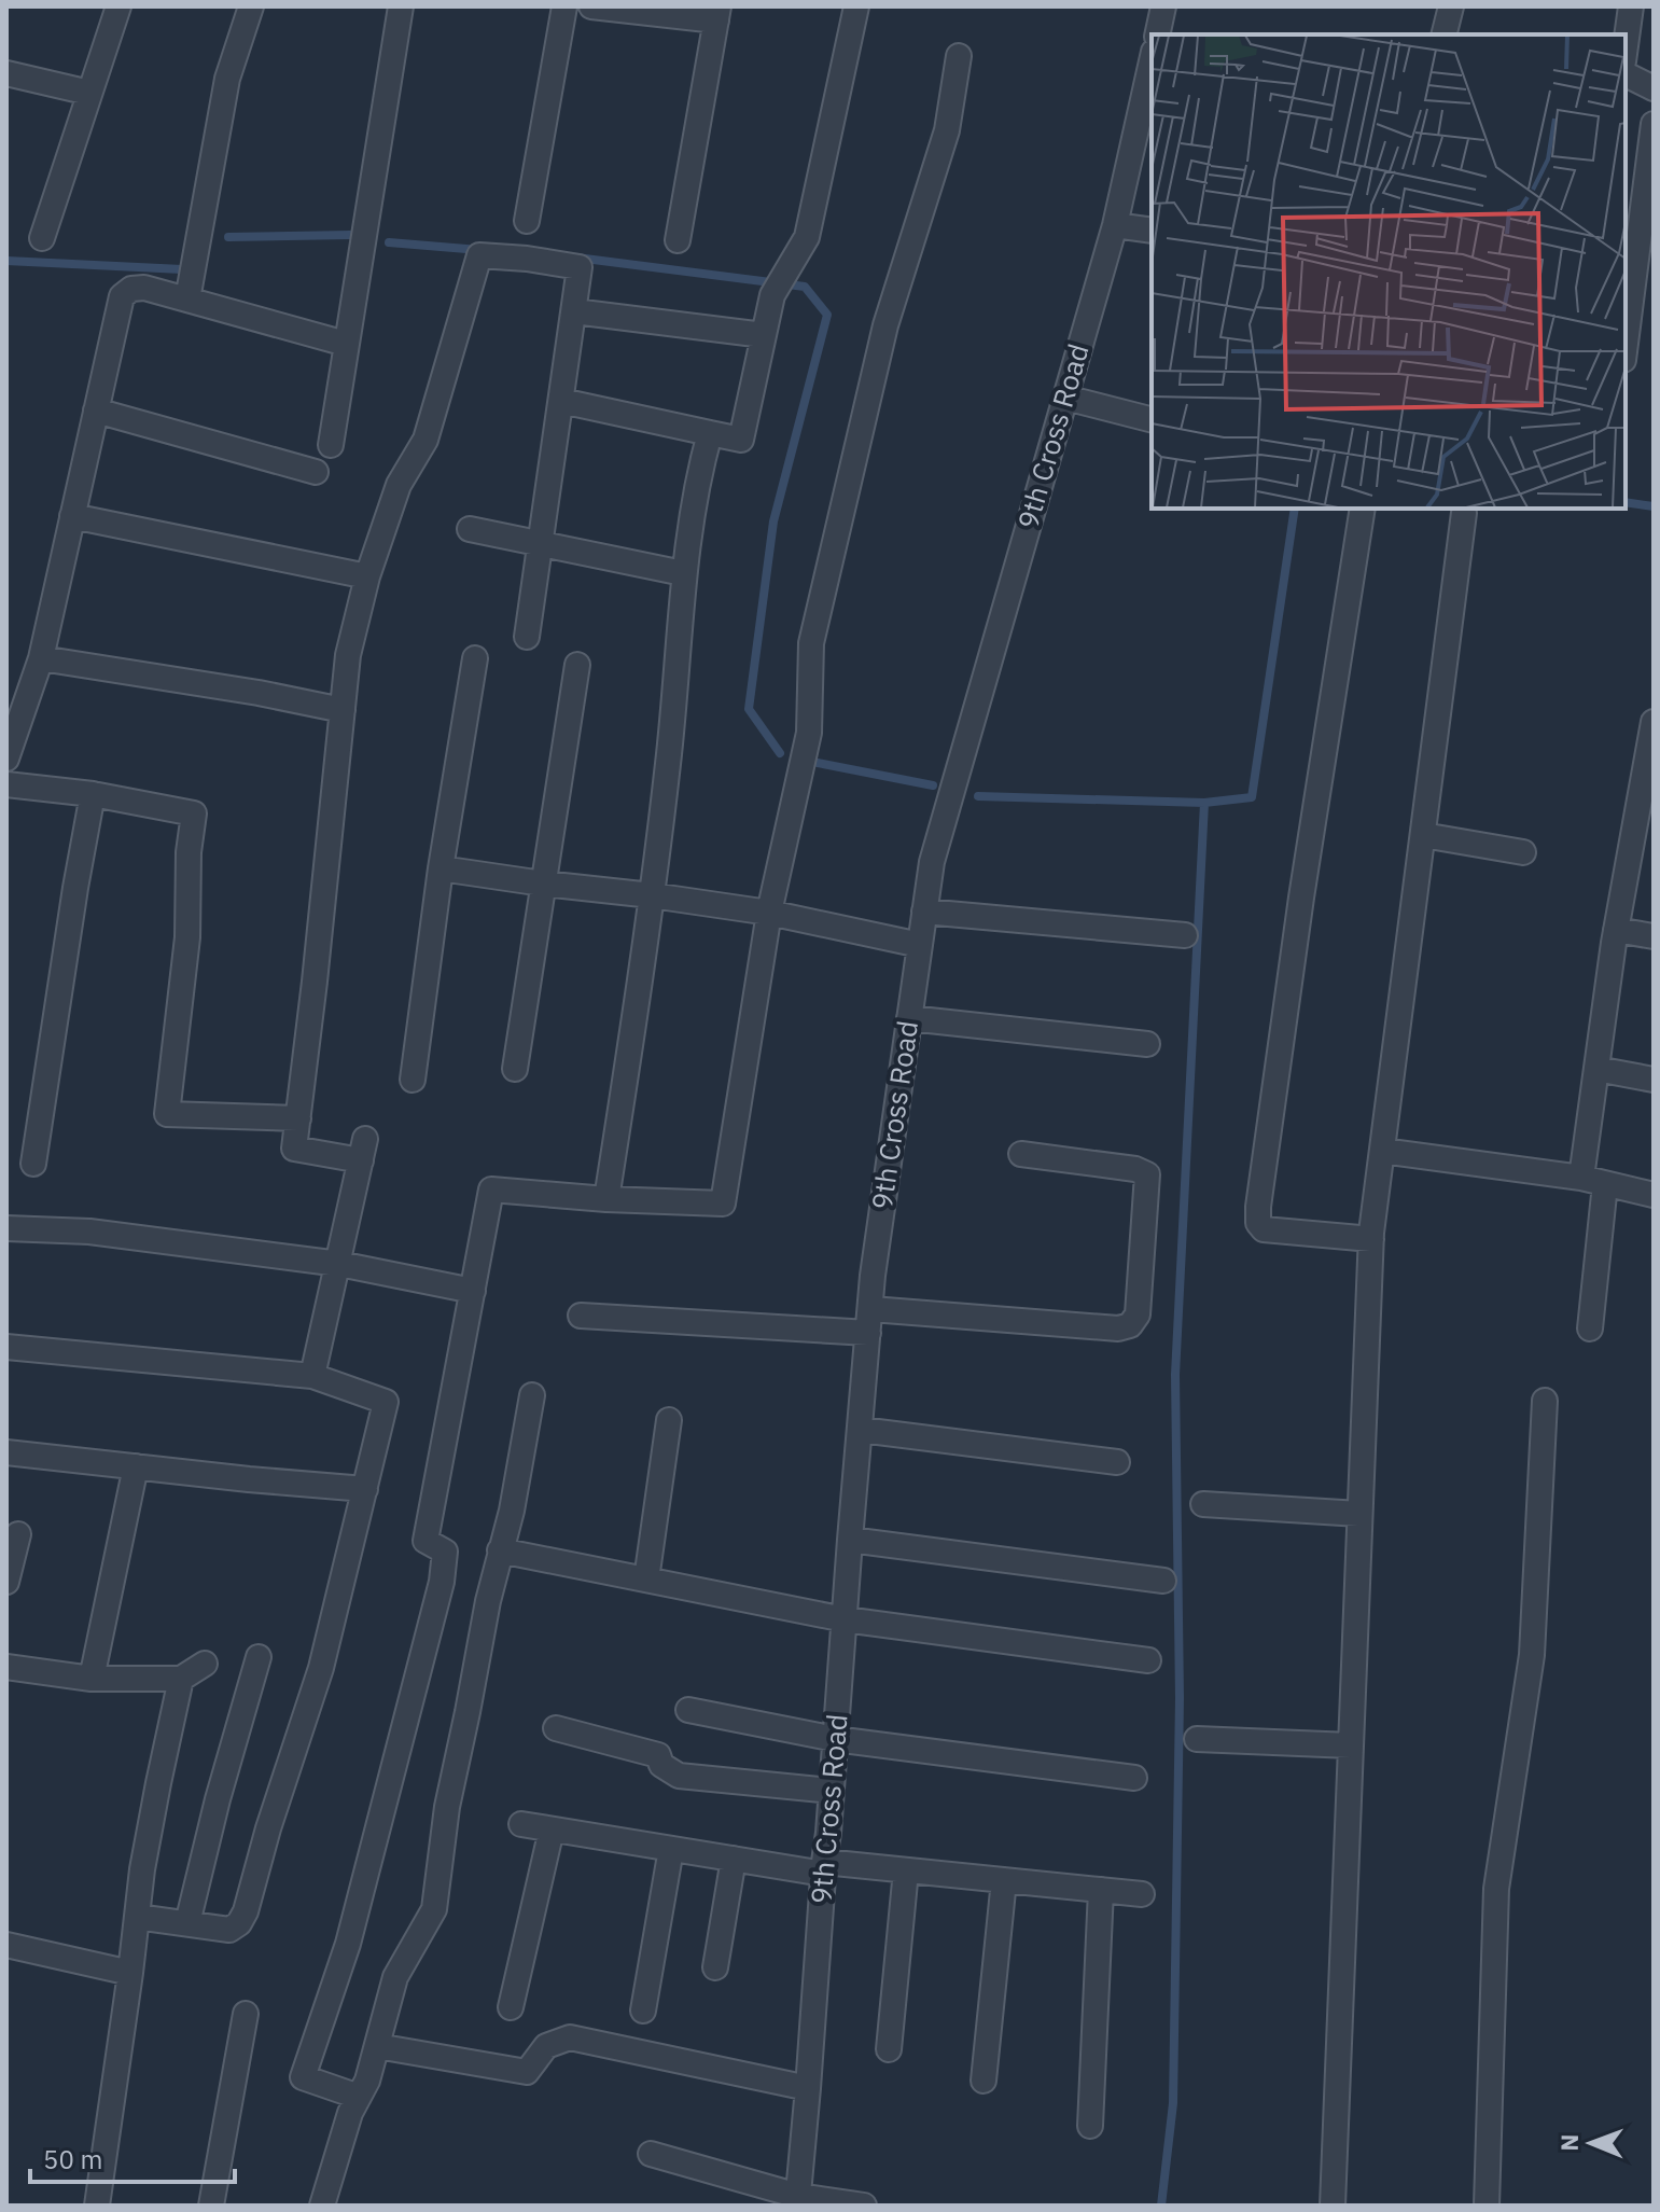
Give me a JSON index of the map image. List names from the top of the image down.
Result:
{
  "streets": {
    "street": ["9th Cross Road"]
  },
  "scale_bar": "50 m",
  "north": "left"
}
